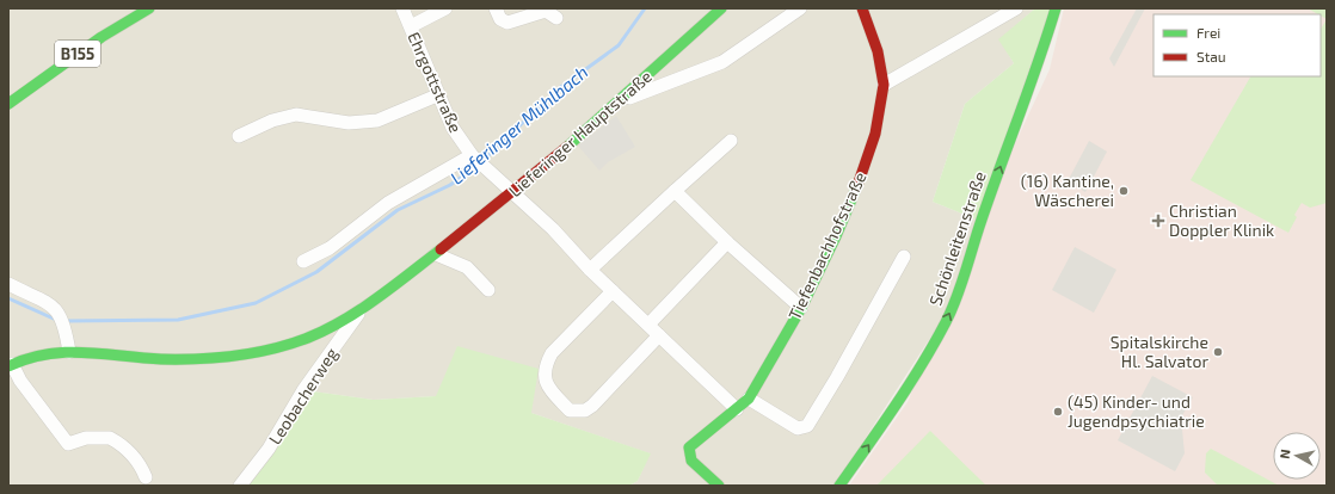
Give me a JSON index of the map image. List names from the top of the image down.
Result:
{
  "streets": {
    "street": [
      "B155",
      "Ehrgottstraße",
      "Lieferinger Hauptstraße",
      "Schönleitenstraße",
      "Tiefenbachhofstraße",
      "Leobacherweg"
    ]
  },
  "crossings": [
    ["Ehrgottstraße", "Lieferinger Hauptstraße"],
    ["Ehrgottstraße", "Tiefenbachhofstraße"],
    ["Lieferinger Hauptstraße", "Leobacherweg"]
  ],
  "one_way": ["Schönleitenstraße"],
  "water": ["Lieferinger Mühlbach"],
  "places": {
    "other": ["(16) Kantine, Wäscherei", "Spitalskirche Hl. Salvator", "(45) Kinder- und Jugendpsychiatrie"],
    "health": ["Christian Doppler Klinik"]
  },
  "legend": ["Frei", "Stau"],
  "north": "left"
}
